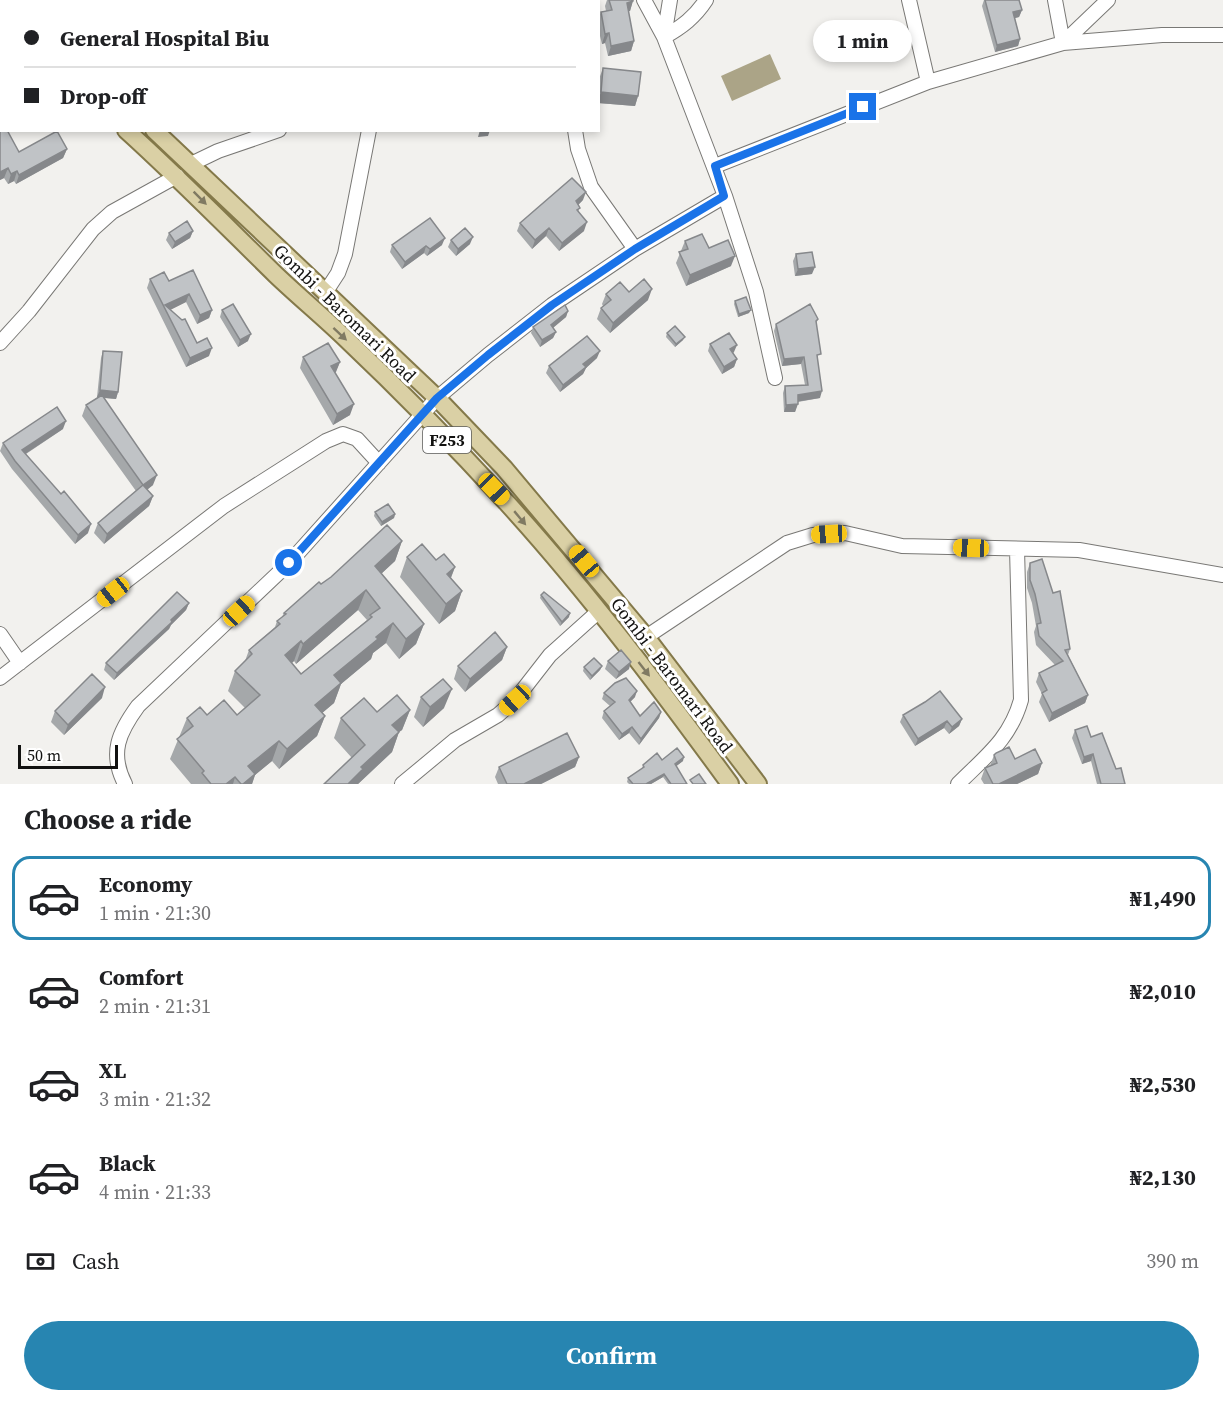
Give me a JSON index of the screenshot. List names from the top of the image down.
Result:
{
  "streets": {
    "main road": ["Gombi - Baromari Road", "F253"]
  },
  "scale_bar": "50 m",
  "page": {
    "banner": ["General Hospital Biu", "Drop-off"],
    "bubble": "1 min",
    "scale": "50 m",
    "heading": "Choose a ride",
    "list": [
      {
        "name": "Economy",
        "note": "1 min · 21:30",
        "value": "₦1,490"
      },
      {
        "name": "Comfort",
        "note": "2 min · 21:31",
        "value": "₦2,010"
      },
      {
        "name": "XL",
        "note": "3 min · 21:32",
        "value": "₦2,530"
      },
      {
        "name": "Black",
        "note": "4 min · 21:33",
        "value": "₦2,130"
      }
    ],
    "pay": ["Cash", "390 m"],
    "buttons": "Confirm"
  }
}
